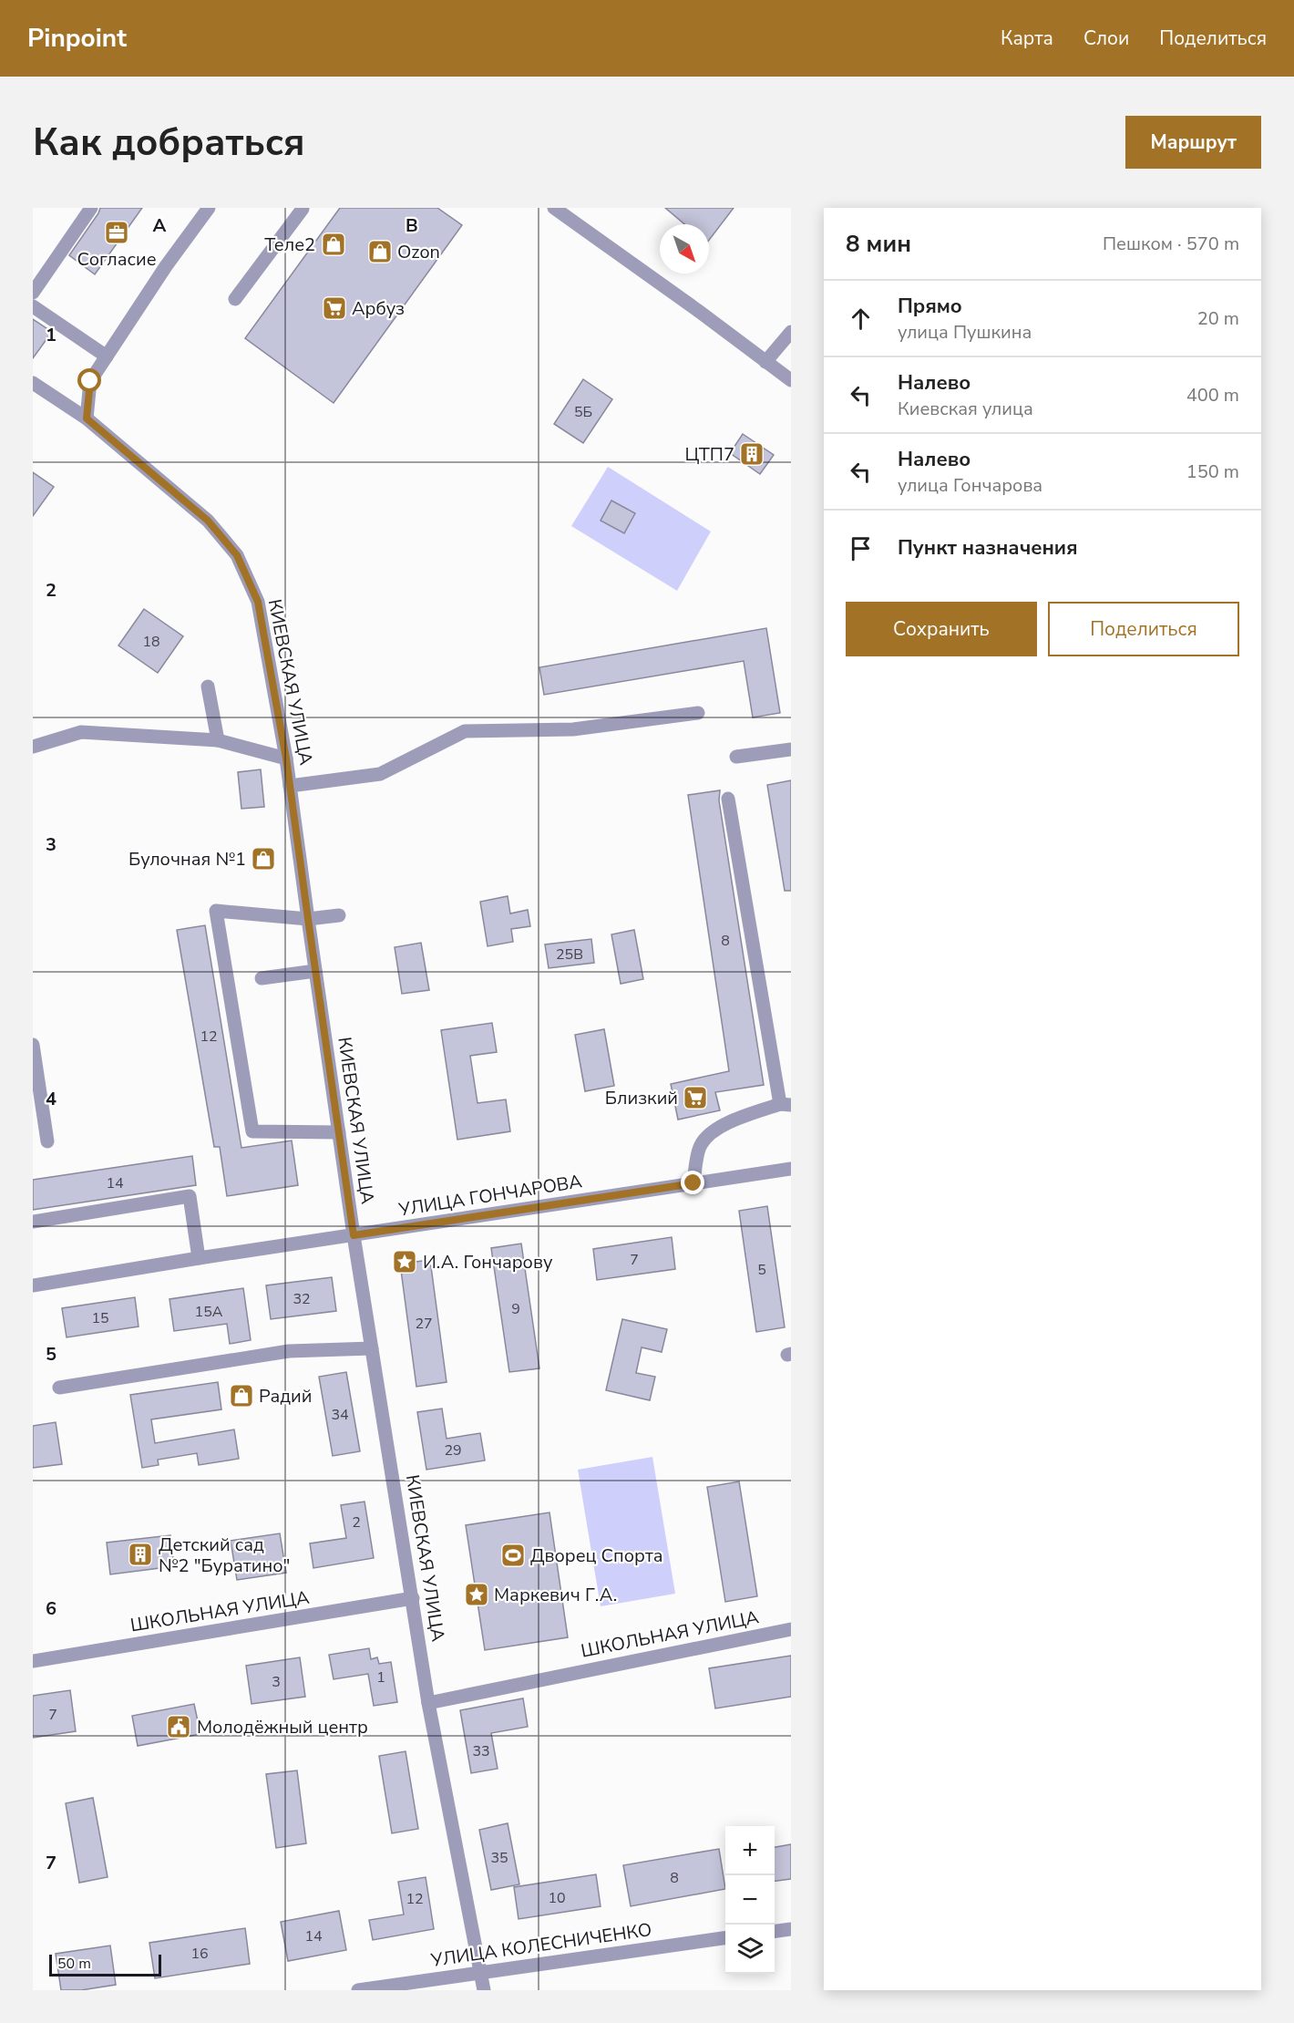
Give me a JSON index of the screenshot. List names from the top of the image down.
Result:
{
  "streets": {
    "street": [
      "КИЕВСКАЯ УЛИЦА",
      "УЛИЦА ГОНЧАРОВА",
      "ШКОЛЬНАЯ УЛИЦА",
      "УЛИЦА КОЛЕСНИЧЕНКО"
    ]
  },
  "crossings": [
    ["КИЕВСКАЯ УЛИЦА", "УЛИЦА ГОНЧАРОВА"],
    ["КИЕВСКАЯ УЛИЦА", "ШКОЛЬНАЯ УЛИЦА"],
    ["КИЕВСКАЯ УЛИЦА", "УЛИЦА КОЛЕСНИЧЕНКО"]
  ],
  "places": {
    "office": ["Согласие"],
    "shop": [
      "Теле2",
      "Ozon",
      "Булочная №1",
      "Радий"
    ],
    "supermarket": ["Арбуз", "Близкий"],
    "building": ["ЦТП7", "Детский сад №2 \"Буратино\""],
    "place": ["И.А. Гончарову", "Маркевич Г.А."],
    "sports": ["Дворец Спорта"],
    "public building": ["Молодёжный центр"]
  },
  "house_numbers": [
    "5Б",
    "18",
    "8",
    "25В",
    "12",
    "14",
    "7",
    "5",
    "32",
    "9",
    "15А",
    "15",
    "27",
    "34",
    "29",
    "2",
    "1",
    "3",
    "7",
    "33",
    "35",
    "8",
    "10",
    "12",
    "14",
    "16"
  ],
  "scale_bar": "50 m",
  "north": "bottom right",
  "page": {
    "header": "Pinpoint",
    "nav": ["Карта", "Слои", "Поделиться"],
    "buttons": [
      "Маршрут",
      ["Сохранить", "Поделиться"]
    ],
    "title": "Как добраться",
    "heading": ["8 мин", "Пешком · 570 m"],
    "list": [
      ["Прямо", "улица Пушкина", "20 m"],
      ["Налево", "Киевская улица", "400 m"],
      ["Налево", "улица Гончарова", "150 m"],
      "Пункт назначения"
    ],
    "map_buttons": ["+", "−"],
    "scale": "50 m"
  },
  "grid": {
    "columns": ["A", "B"],
    "rows": [
      "1",
      "2",
      "3",
      "4",
      "5",
      "6",
      "7"
    ]
  }
}
